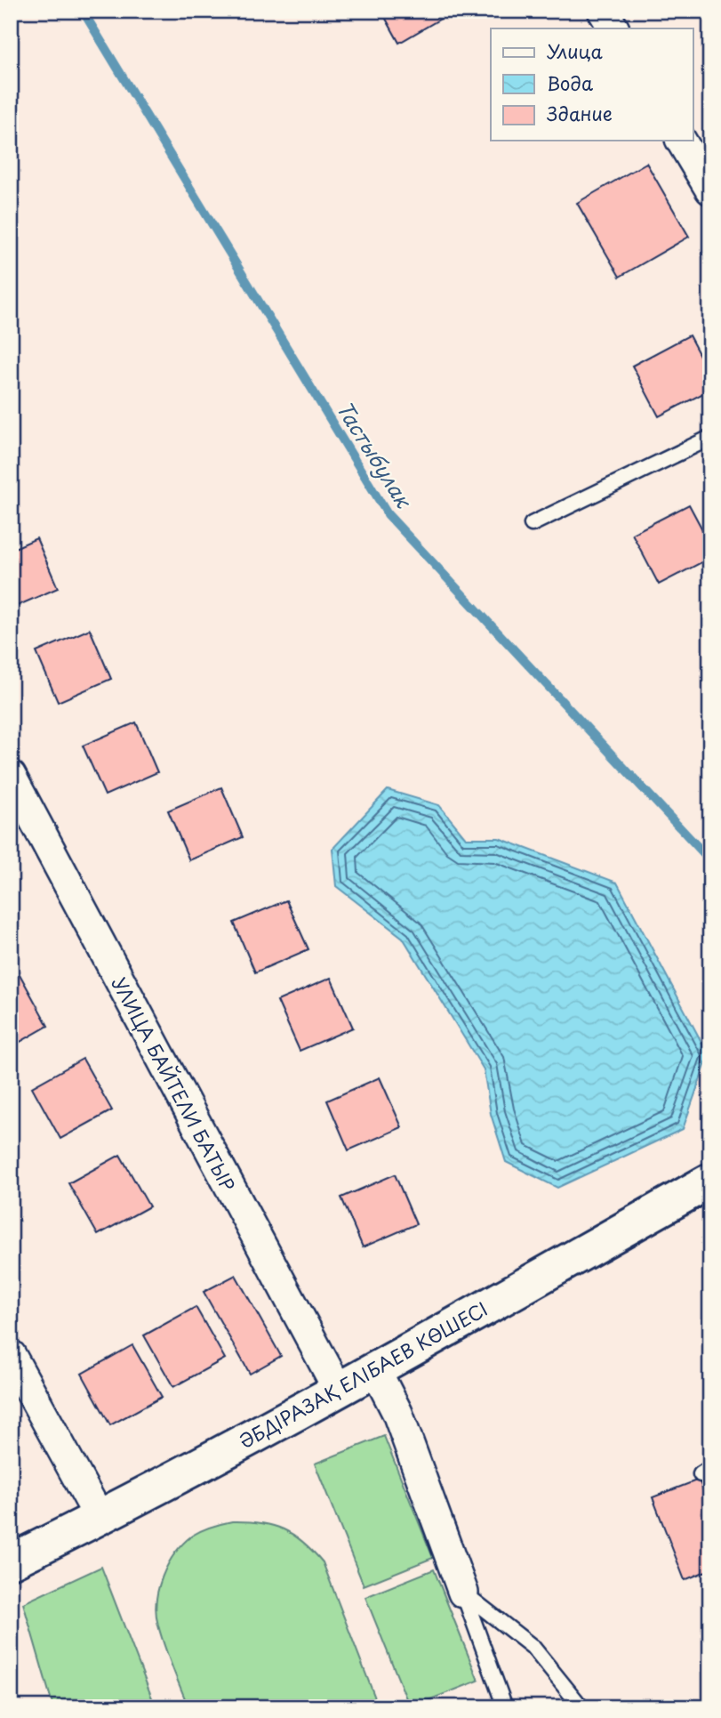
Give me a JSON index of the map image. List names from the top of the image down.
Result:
{
  "streets": {
    "street": ["УЛИЦА БАЙТЕЛИ БАТЫР", "ӘБДІРАЗАҚ ЕЛІБАЕВ КӨШЕСІ"]
  },
  "crossings": [
    ["УЛИЦА БАЙТЕЛИ БАТЫР", "ӘБДІРАЗАҚ ЕЛІБАЕВ КӨШЕСІ"]
  ],
  "water": ["Тастыбулак"],
  "legend": ["Улица", "Вода", "Здание"]
}
